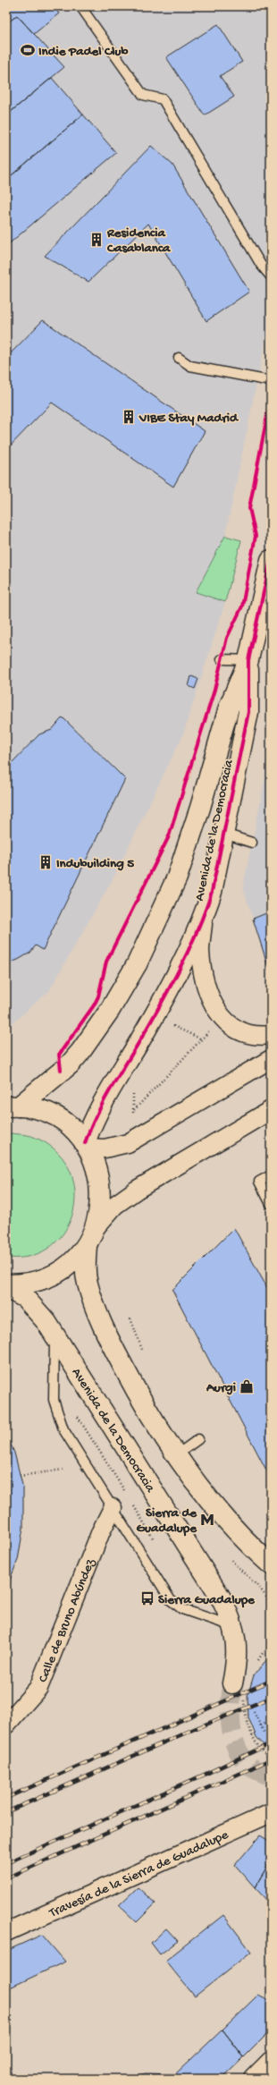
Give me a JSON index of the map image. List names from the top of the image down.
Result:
{
  "streets": {
    "main road": ["Avenida de la Democracia"],
    "street": ["Calle de Bruno Abúndez", "Travesía de la Sierra de Guadalupe"]
  },
  "places": {
    "sports": ["Indie Padel Club"],
    "building": ["Residencia Casablanca", "VIBE Stay Madrid", "Indubuilding 5"],
    "shop": ["Aurgi"],
    "metro station": ["Sierra de Guadalupe"],
    "bus stop": ["Sierra Guadalupe"]
  }
}
